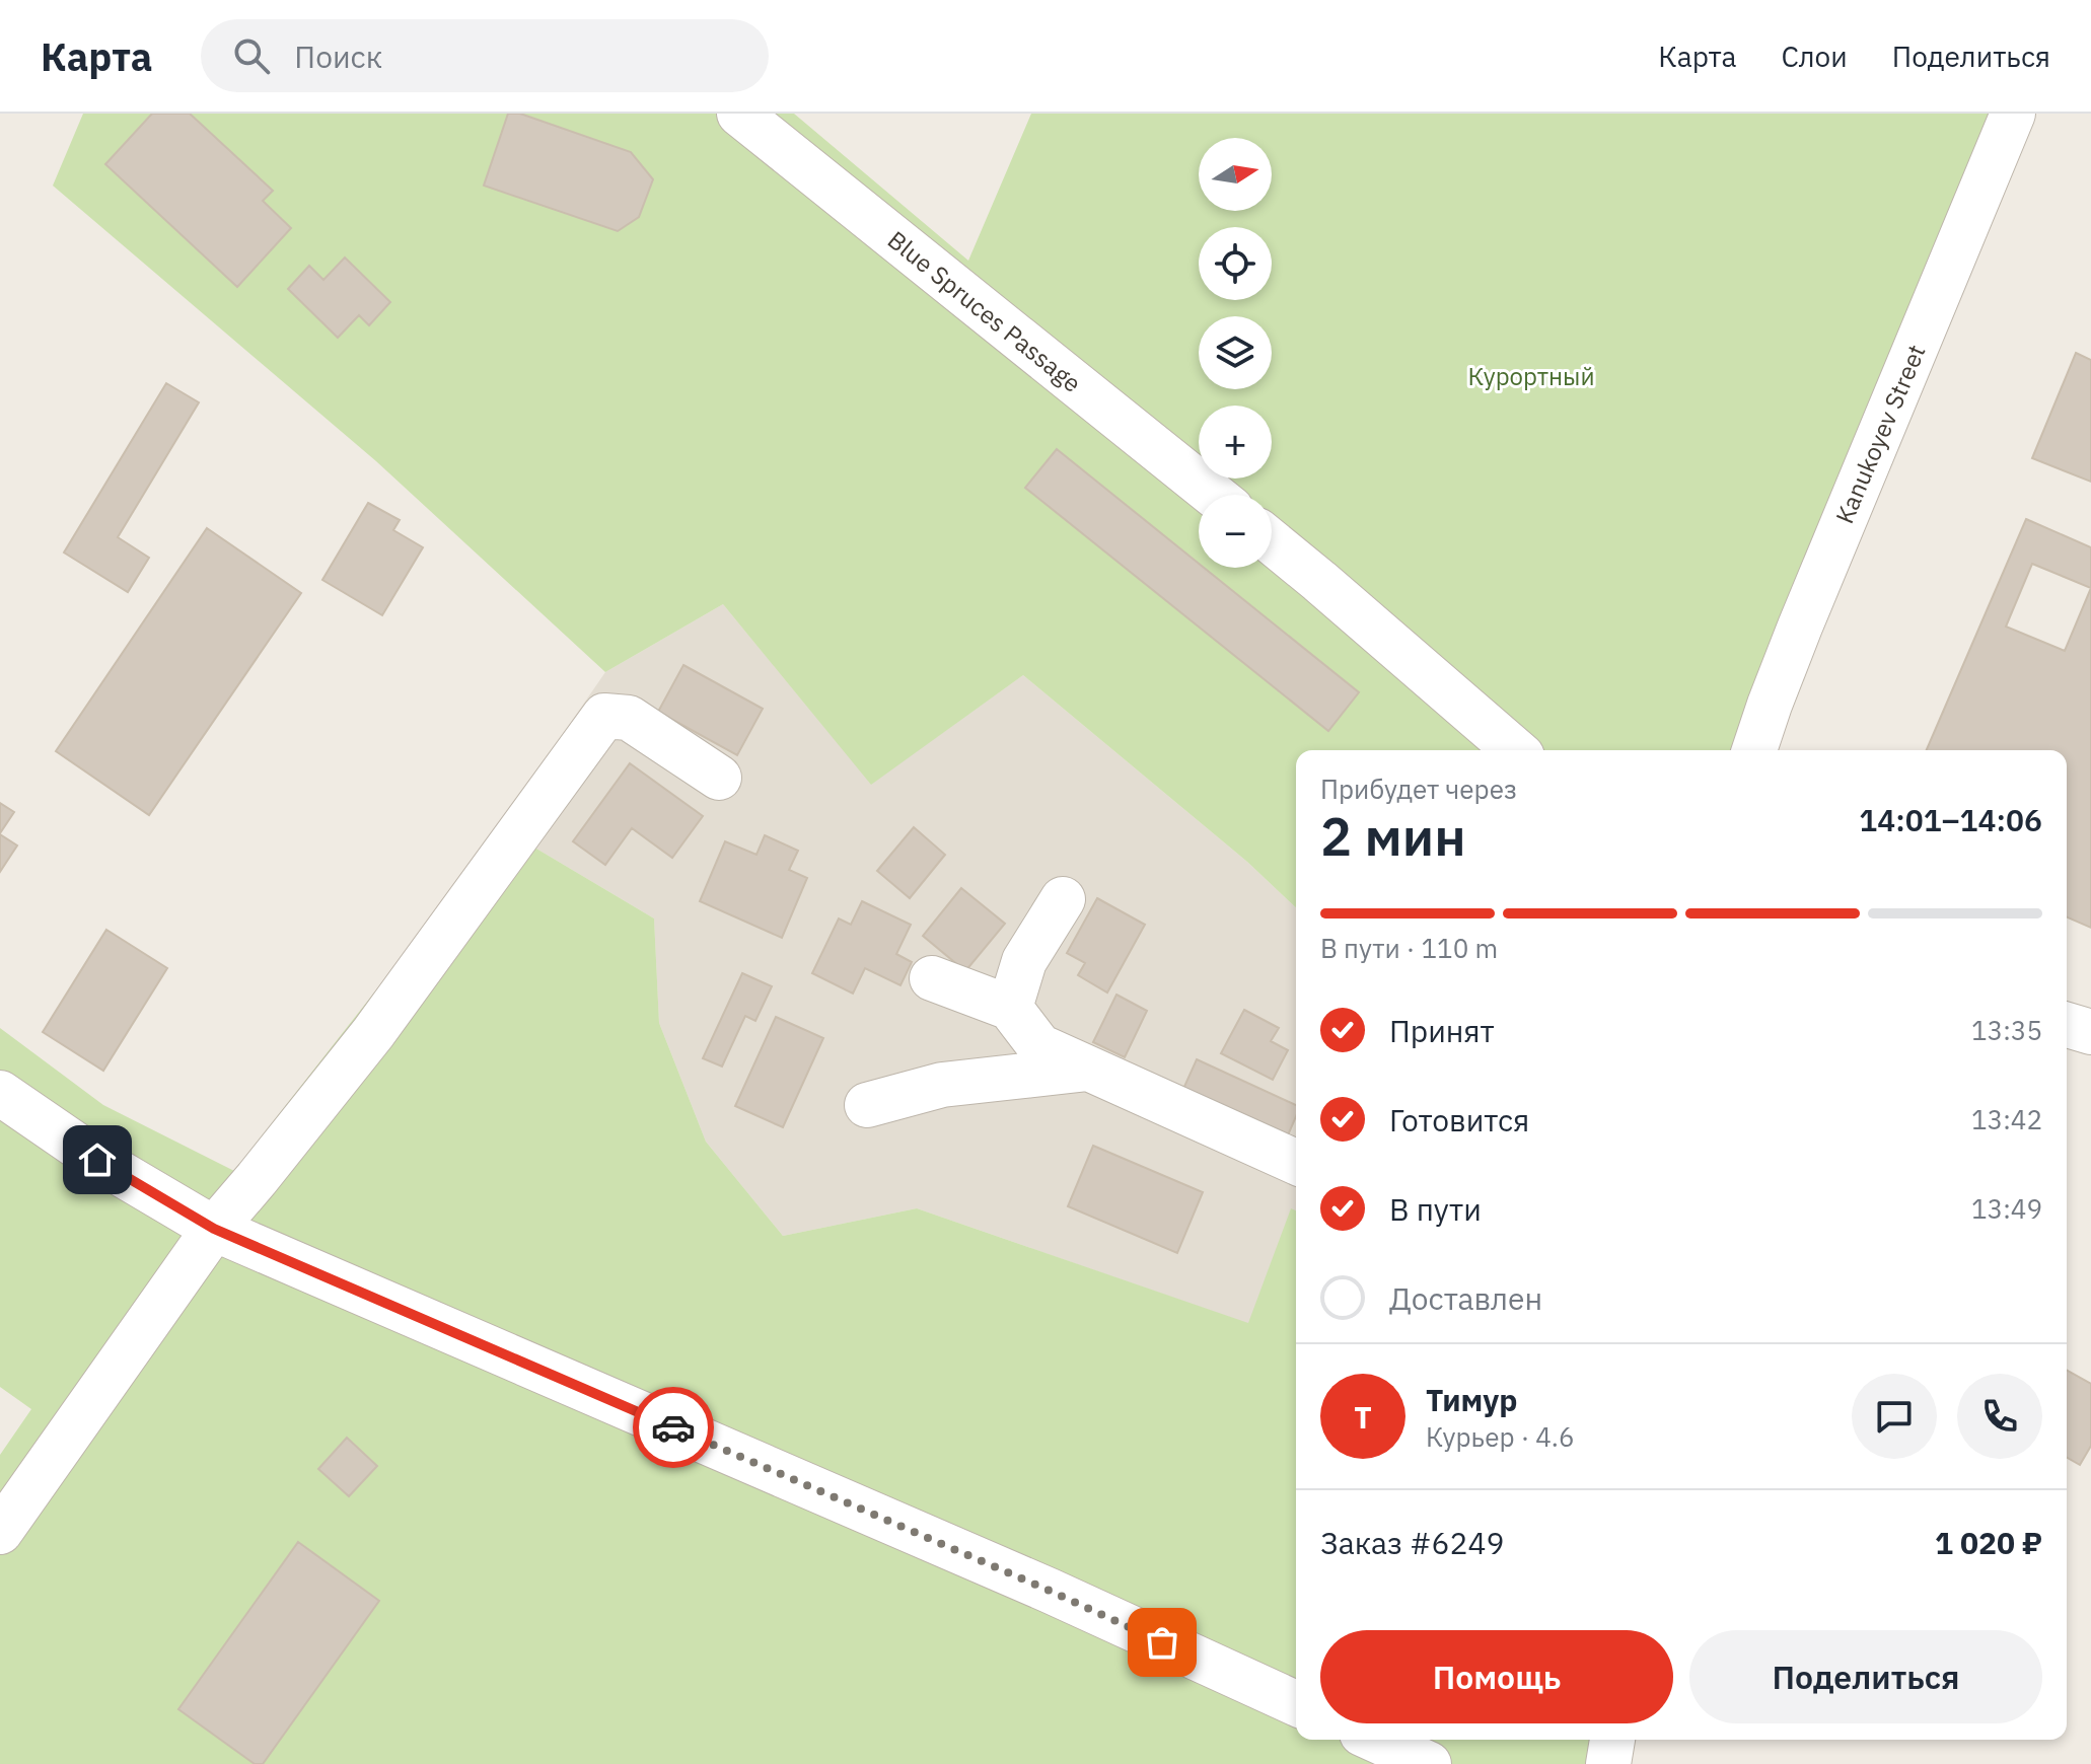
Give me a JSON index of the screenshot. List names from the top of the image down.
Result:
{
  "streets": {
    "street": ["Blue Spruces Passage", "Kanukoyev Street"]
  },
  "parks": ["Курортный"],
  "north": "right",
  "page": {
    "header": "Карта",
    "search": "Поиск",
    "nav": ["Карта", "Слои", "Поделиться"],
    "map_buttons": ["+", "−"],
    "heading": ["2 мин", "Прибудет через", "14:01–14:06"],
    "panel": [
      "Тимур",
      "Курьер · 4.6",
      "Заказ #6249",
      "1 020 ₽"
    ],
    "bar": "В пути · 110 m",
    "list": [
      ["Принят", "13:35"],
      ["Готовится", "13:42"],
      ["В пути", "13:49"],
      "Доставлен"
    ],
    "round": "Т",
    "buttons": ["Помощь", "Поделиться"]
  }
}
